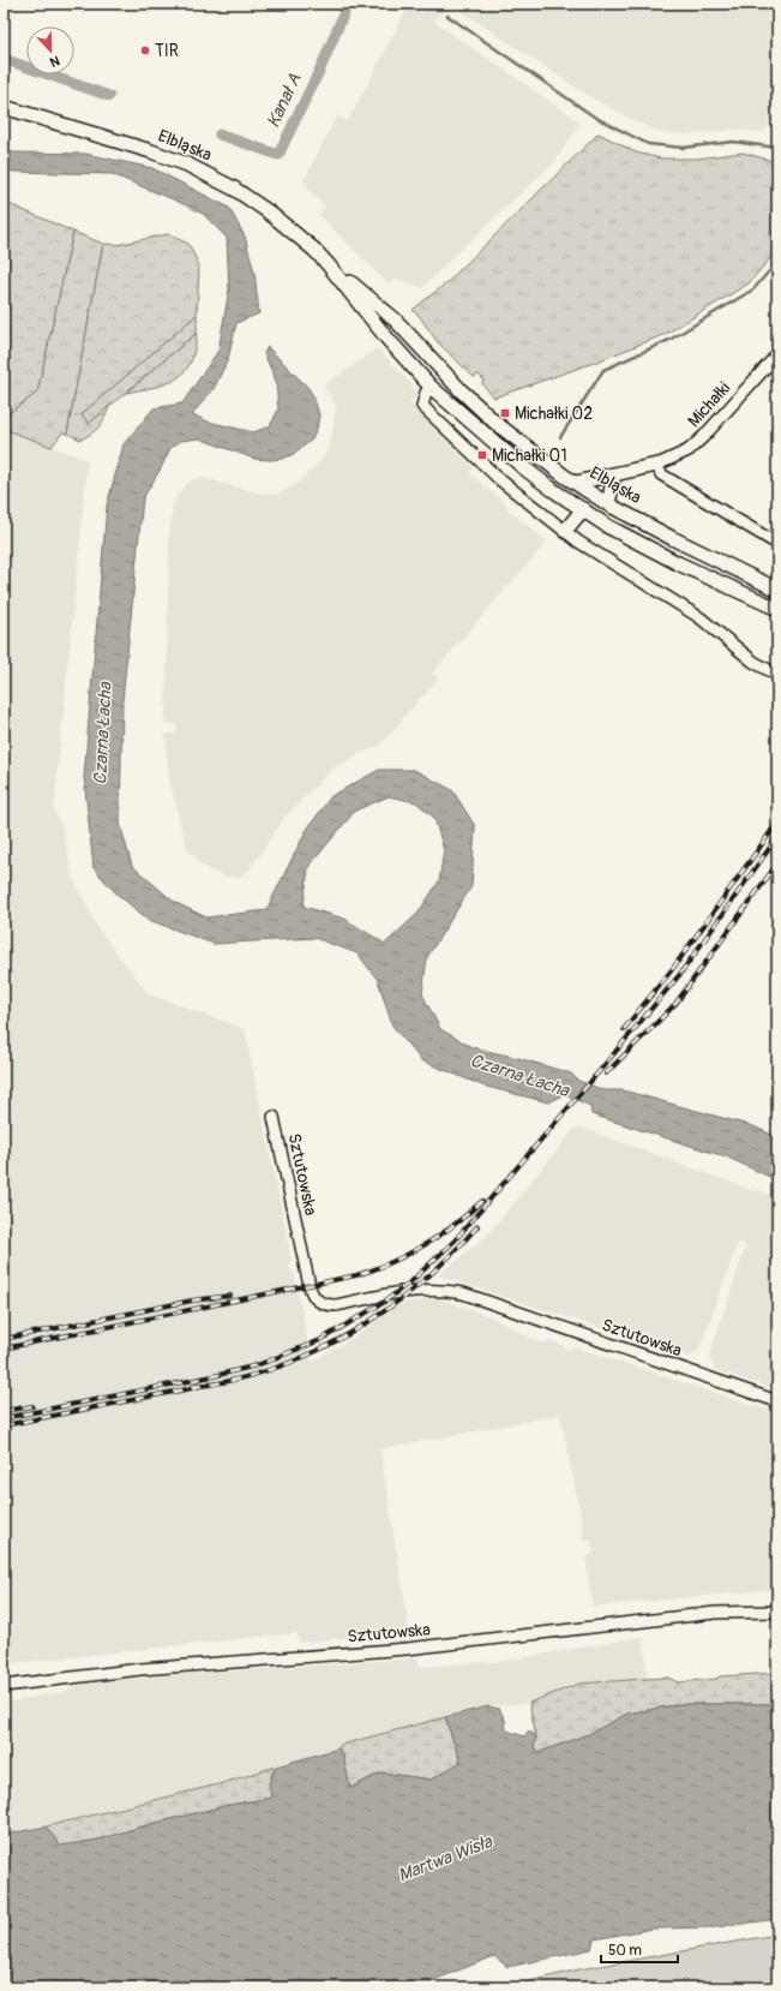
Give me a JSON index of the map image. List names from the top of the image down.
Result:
{
  "streets": {
    "main road": ["Elbląska"],
    "street": ["Michałki", "Sztutowska"]
  },
  "water": ["Kanał A", "Czarna Łacha", "Martwa Wisła"],
  "places": {
    "other": ["TIR"],
    "transit": ["Michałki 02", "Michałki 01"]
  },
  "scale_bar": "50 m",
  "north": "bottom"
}
